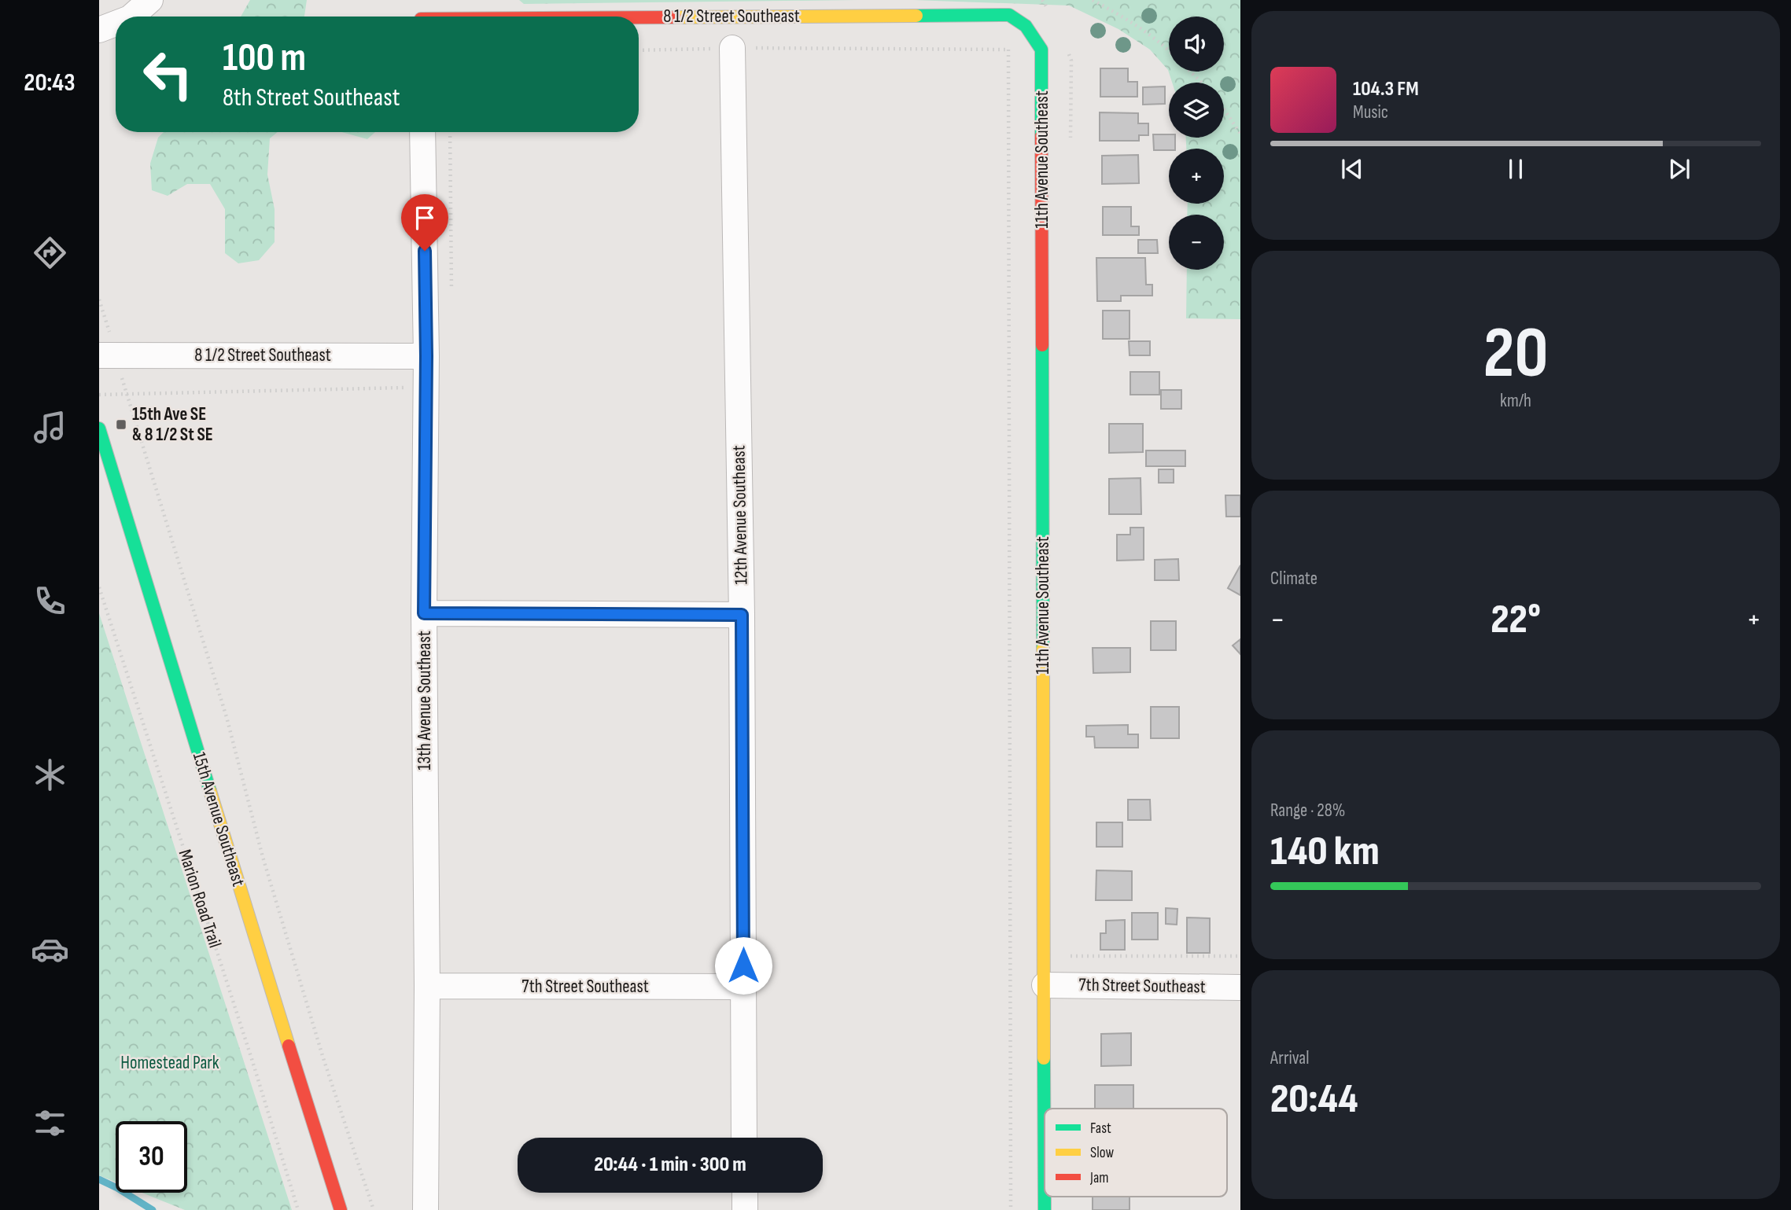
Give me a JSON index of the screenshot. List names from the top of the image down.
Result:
{
  "streets": {
    "street": [
      "8 1/2 Street Southeast",
      "11th Avenue Southeast",
      "12th Avenue Southeast",
      "13th Avenue Southeast",
      "15th Avenue Southeast",
      "7th Street Southeast"
    ],
    "path": ["Marion Road Trail"]
  },
  "crossings": [
    ["8 1/2 Street Southeast", "11th Avenue Southeast"],
    ["8 1/2 Street Southeast", "13th Avenue Southeast"],
    ["11th Avenue Southeast", "7th Street Southeast"],
    ["12th Avenue Southeast", "7th Street Southeast"],
    ["13th Avenue Southeast", "7th Street Southeast"]
  ],
  "parks": ["Homestead Park"],
  "places": {
    "transit": ["15th Ave SE & 8 1/2 St SE"]
  },
  "legend": ["Fast", "Slow", "Jam"],
  "page": {
    "tabs": "20:43",
    "map_buttons": ["+", "−"],
    "turn": ["100 m", "8th Street Southeast"],
    "song": ["104.3 FM", "Music"],
    "tile": [
      ["20", "km/h"],
      "Climate",
      ["Range · 28%", "140 km"],
      ["Arrival", "20:44"]
    ],
    "heat": ["−", "22°", "+"],
    "limit": "30",
    "trip": "20:44 · 1 min · 300 m"
  }
}
